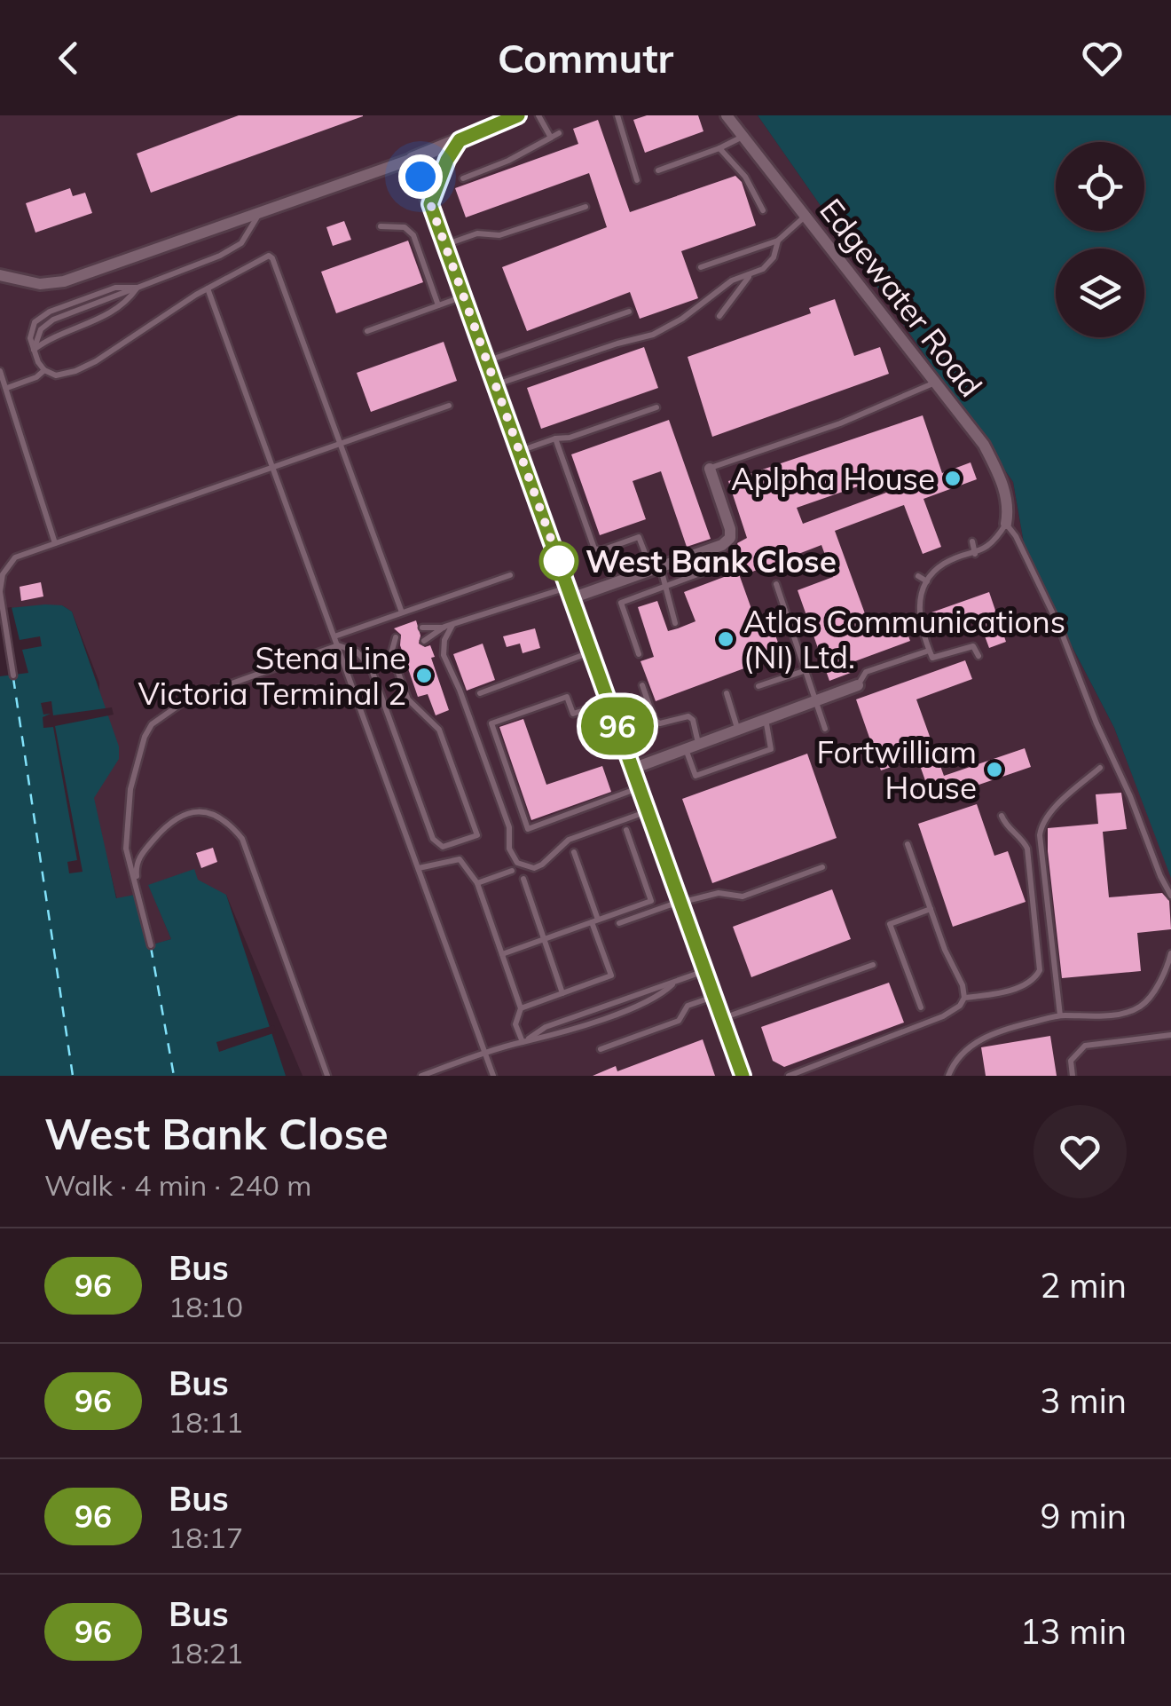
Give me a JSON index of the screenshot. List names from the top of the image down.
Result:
{
  "streets": {
    "street": ["Edgewater Road"]
  },
  "places": [
    "Aplpha House",
    "West Bank Close",
    "Atlas Communications (NI) Ltd.",
    "Stena Line Victoria Terminal 2",
    "Fortwilliam House"
  ],
  "lines": ["bus line 96"],
  "page": {
    "header": "Commutr",
    "on_map": "96",
    "heading": ["West Bank Close", "Walk · 4 min · 240 m"],
    "list": [
      {
        "mark": "96",
        "name": "Bus",
        "note": "18:10",
        "value": "2 min"
      },
      {
        "mark": "96",
        "name": "Bus",
        "note": "18:11",
        "value": "3 min"
      },
      {
        "mark": "96",
        "name": "Bus",
        "note": "18:17",
        "value": "9 min"
      },
      {
        "mark": "96",
        "name": "Bus",
        "note": "18:21",
        "value": "13 min"
      }
    ]
  }
}
